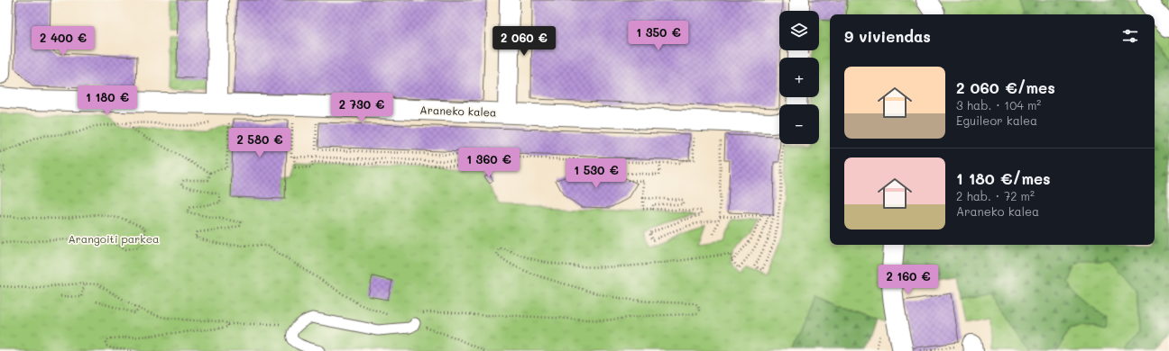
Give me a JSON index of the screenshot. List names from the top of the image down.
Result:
{
  "streets": {
    "street": ["Araneko kalea"]
  },
  "parks": ["Arangoiti parkea"],
  "page": {
    "map_buttons": ["+", "−"],
    "heading": "9 viviendas",
    "price": [
      "1 350 €",
      "2 400 €",
      "2 060 €",
      "1 180 €",
      "2 730 €",
      "2 580 €",
      "1 360 €",
      "1 530 €",
      "2 160 €"
    ],
    "list": [
      {
        "name": "2 060 €/mes",
        "note": "3 hab. · 104 m² · Eguileor kalea"
      },
      {
        "name": "1 180 €/mes",
        "note": "2 hab. · 72 m² · Araneko kalea"
      }
    ]
  }
}
